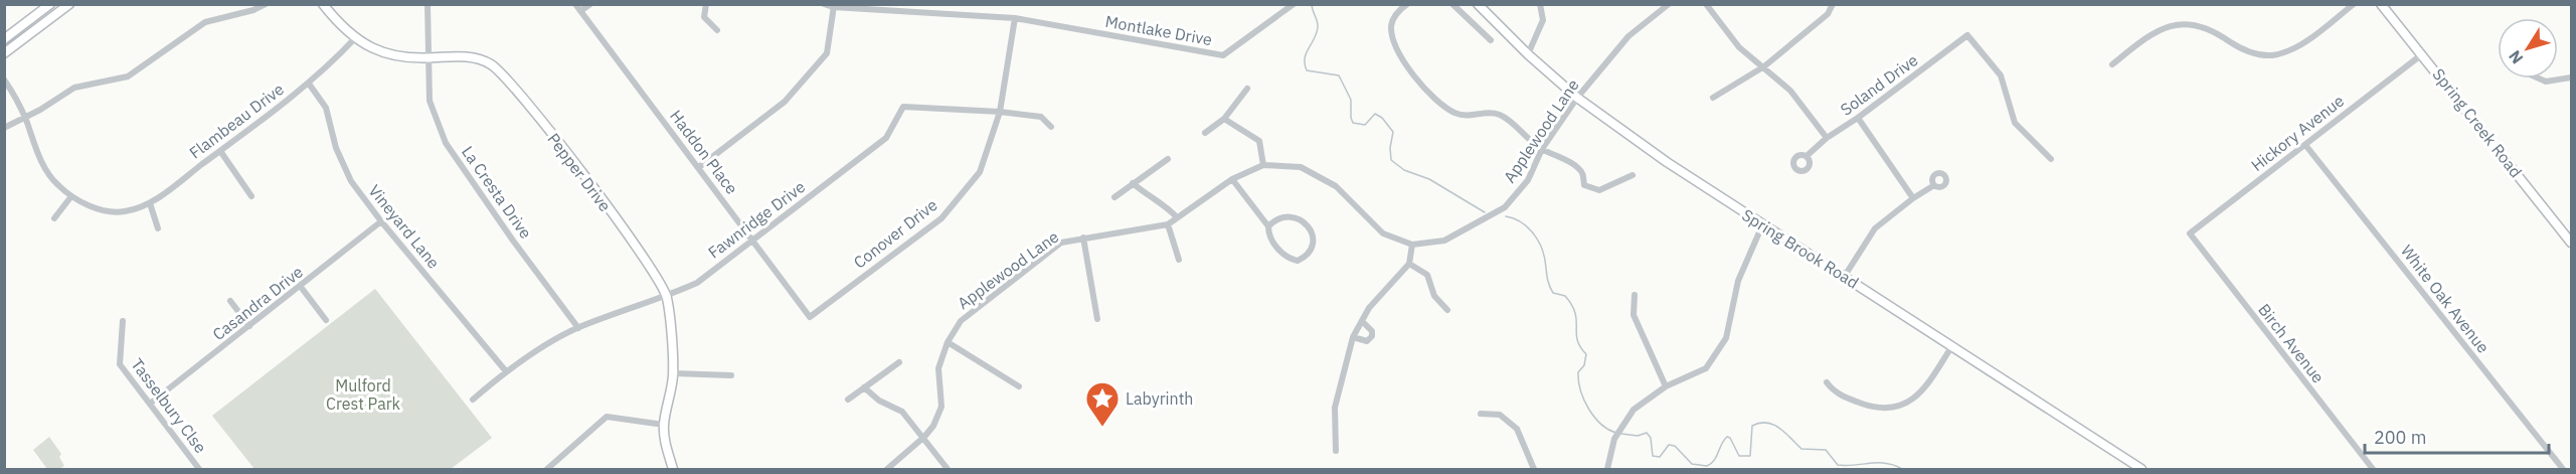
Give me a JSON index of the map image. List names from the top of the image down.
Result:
{
  "streets": {
    "street": [
      "Montlake Drive",
      "Soland Drive",
      "Flambeau Drive",
      "Spring Creek Road",
      "Applewood Lane",
      "Hickory Avenue",
      "Haddon Place",
      "Pepper Drive",
      "La Cresta Drive",
      "Fawnridge Drive",
      "Vineyard Lane",
      "Conover Drive",
      "Spring Brook Road",
      "White Oak Avenue",
      "Casandra Drive",
      "Birch Avenue",
      "Tasselbury Clse"
    ]
  },
  "crossings": [
    ["Montlake Drive", "Conover Drive"],
    ["Flambeau Drive", "Pepper Drive"],
    ["Flambeau Drive", "Vineyard Lane"],
    ["Spring Creek Road", "Hickory Avenue"],
    ["Applewood Lane", "Spring Brook Road"],
    ["Hickory Avenue", "White Oak Avenue"],
    ["Hickory Avenue", "Birch Avenue"],
    ["Haddon Place", "Fawnridge Drive"],
    ["Haddon Place", "Conover Drive"],
    ["Pepper Drive", "La Cresta Drive"],
    ["Pepper Drive", "Fawnridge Drive"],
    ["La Cresta Drive", "Fawnridge Drive"],
    ["Fawnridge Drive", "Vineyard Lane"],
    ["Fawnridge Drive", "Conover Drive"],
    ["Vineyard Lane", "Casandra Drive"],
    ["Casandra Drive", "Tasselbury Clse"]
  ],
  "parks": ["Mulford Crest Park"],
  "places": {
    "place": ["Labyrinth"]
  },
  "scale_bar": "200 m",
  "north": "bottom left"
}
